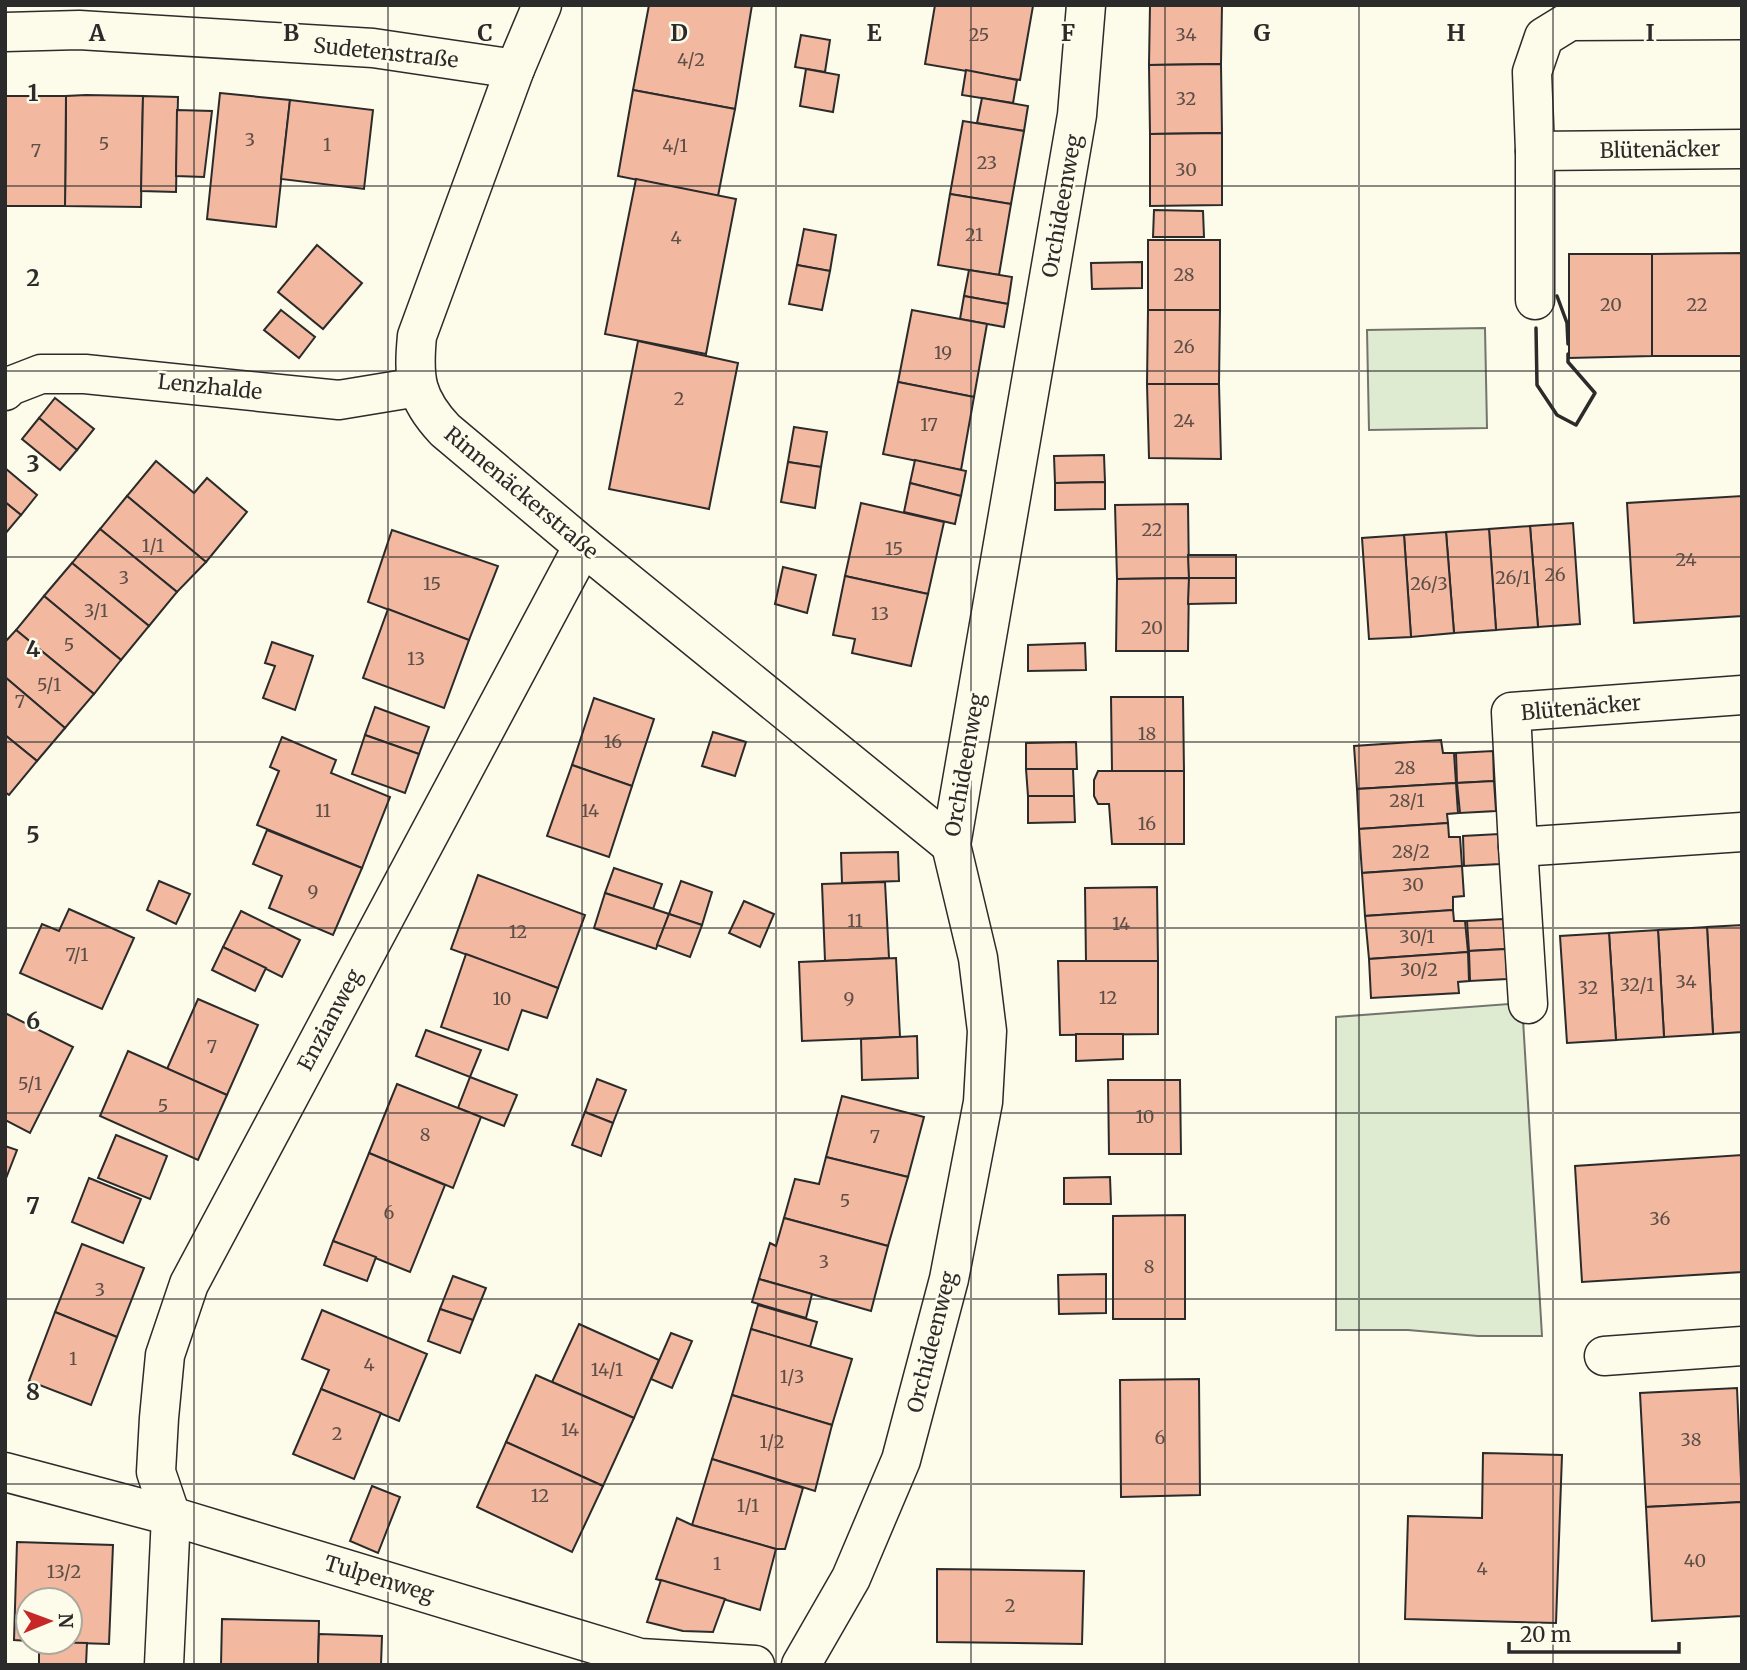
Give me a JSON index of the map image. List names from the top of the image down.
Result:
{
  "streets": {
    "street": [
      "Sudetenstraße",
      "Blütenäcker",
      "Orchideenweg",
      "Lenzhalde",
      "Rinnenäckerstraße",
      "Enzianweg",
      "Tulpenweg"
    ]
  },
  "crossings": [
    ["Sudetenstraße", "Rinnenäckerstraße"],
    ["Orchideenweg", "Rinnenäckerstraße"],
    ["Lenzhalde", "Rinnenäckerstraße"],
    ["Rinnenäckerstraße", "Enzianweg"],
    ["Enzianweg", "Tulpenweg"]
  ],
  "house_numbers": [
    "25",
    "34",
    "4/2",
    "32",
    "3",
    "5",
    "1",
    "4/1",
    "7",
    "23",
    "30",
    "21",
    "4",
    "28",
    "20",
    "22",
    "26",
    "19",
    "2",
    "24",
    "17",
    "22",
    "1/1",
    "15",
    "24",
    "26",
    "3",
    "26/1",
    "15",
    "26/3",
    "3/1",
    "13",
    "20",
    "5",
    "13",
    "5/1",
    "7",
    "18",
    "16",
    "28",
    "28/1",
    "11",
    "14",
    "16",
    "28/2",
    "30",
    "9",
    "11",
    "14",
    "12",
    "30/1",
    "7/1",
    "30/2",
    "34",
    "32/1",
    "32",
    "12",
    "10",
    "9",
    "7",
    "5/1",
    "5",
    "10",
    "8",
    "7",
    "5",
    "6",
    "36",
    "3",
    "8",
    "3",
    "1",
    "4",
    "14/1",
    "1/3",
    "14",
    "2",
    "6",
    "38",
    "1/2",
    "12",
    "1/1",
    "40",
    "1",
    "4",
    "13/2",
    "2"
  ],
  "scale_bar": "20 m",
  "north": "right",
  "grid": {
    "columns": [
      "A",
      "B",
      "C",
      "D",
      "E",
      "F",
      "G",
      "H",
      "I"
    ],
    "rows": [
      "1",
      "2",
      "3",
      "4",
      "5",
      "6",
      "7",
      "8"
    ]
  }
}
